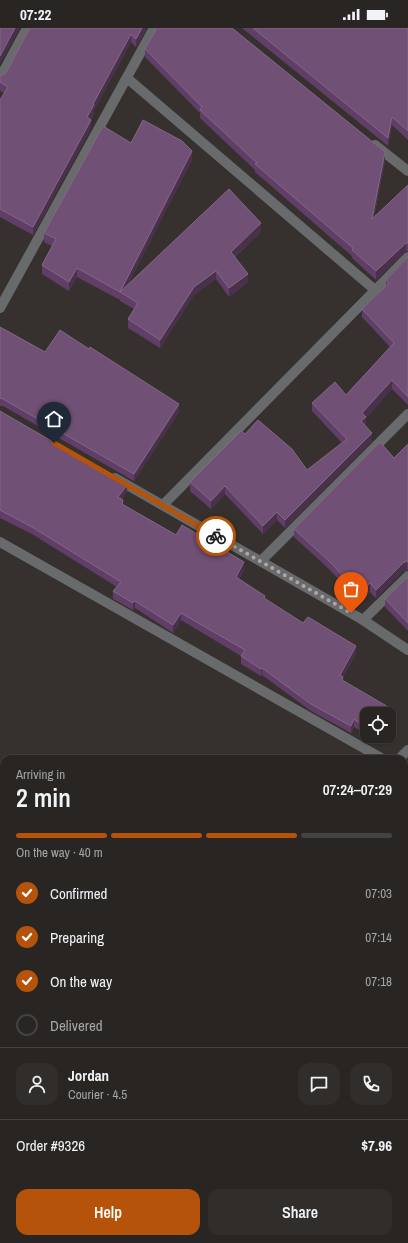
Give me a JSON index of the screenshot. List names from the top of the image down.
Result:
{
  "page": {
    "status": "07:22",
    "heading": ["2 min", "Arriving in", "07:24–07:29"],
    "panel": [
      "Jordan",
      "Courier · 4.5",
      "Order #9326",
      "$7.96"
    ],
    "bar": "On the way · 40 m",
    "list": [
      ["Confirmed", "07:03"],
      ["Preparing", "07:14"],
      ["On the way", "07:18"],
      "Delivered"
    ],
    "buttons": ["Help", "Share"]
  }
}
